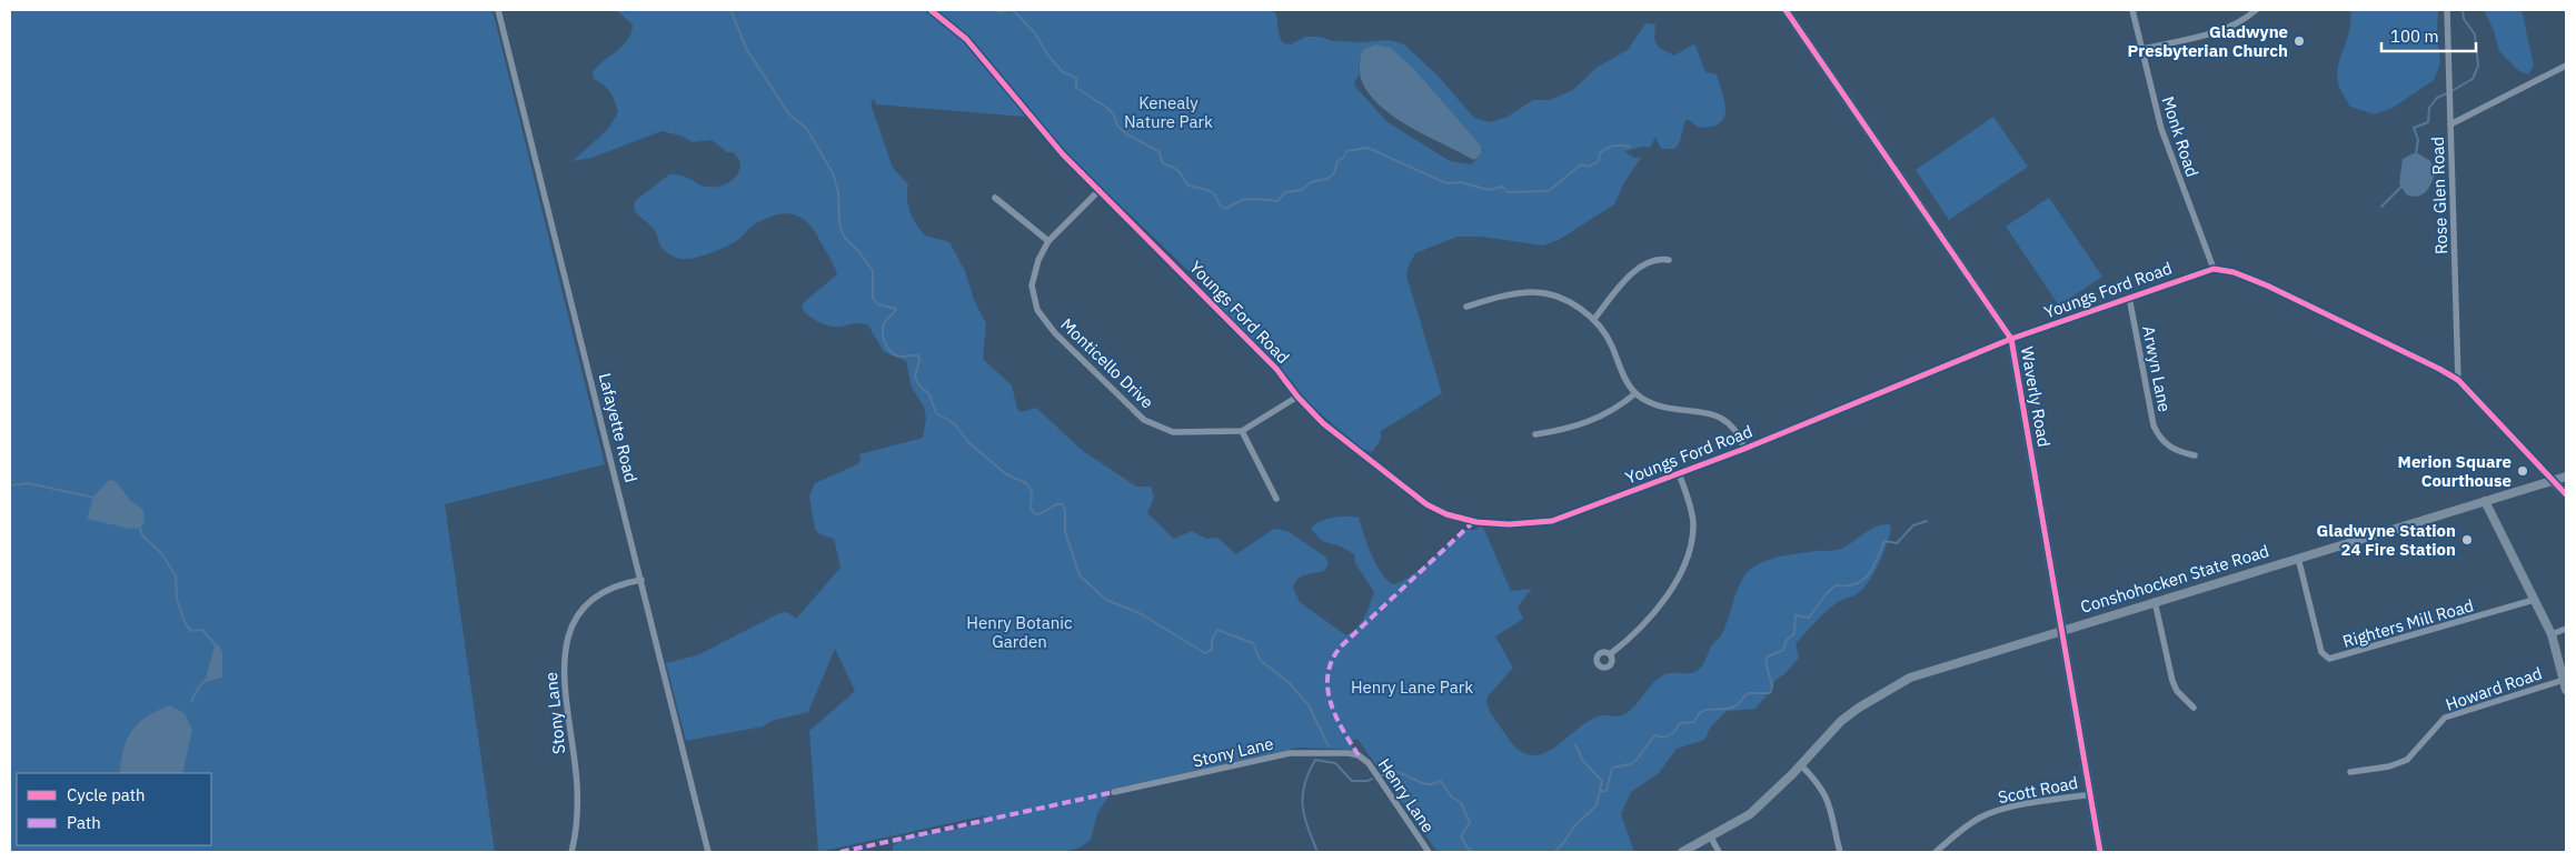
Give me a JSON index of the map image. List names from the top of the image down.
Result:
{
  "streets": {
    "street": [
      "Monk Road",
      "Rose Glen Road",
      "Youngs Ford Road",
      "Monticello Drive",
      "Arwyn Lane",
      "Waverly Road",
      "Lafayette Road",
      "Conshohocken State Road",
      "Righters Mill Road",
      "Howard Road",
      "Stony Lane",
      "Scott Road",
      "Henry Lane"
    ]
  },
  "crossings": [
    ["Monk Road", "Youngs Ford Road"],
    ["Youngs Ford Road", "Monticello Drive"],
    ["Youngs Ford Road", "Arwyn Lane"],
    ["Youngs Ford Road", "Waverly Road"],
    ["Waverly Road", "Conshohocken State Road"],
    ["Waverly Road", "Scott Road"],
    ["Lafayette Road", "Stony Lane"],
    ["Conshohocken State Road", "Righters Mill Road"],
    ["Stony Lane", "Henry Lane"]
  ],
  "parks": ["Kenealy Nature Park", "Henry Botanic Garden", "Henry Lane Park"],
  "places": ["Gladwyne Presbyterian Church", "Merion Square Courthouse", "Gladwyne Station 24 Fire Station"],
  "legend": ["Cycle path", "Path"],
  "scale_bar": "100 m"
}
